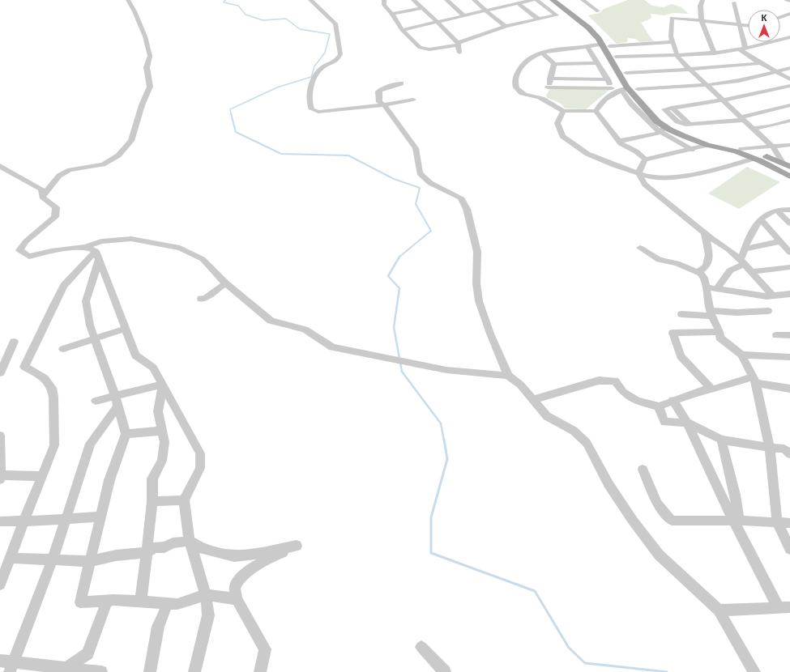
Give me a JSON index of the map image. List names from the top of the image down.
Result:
{
  "north": "top"
}
